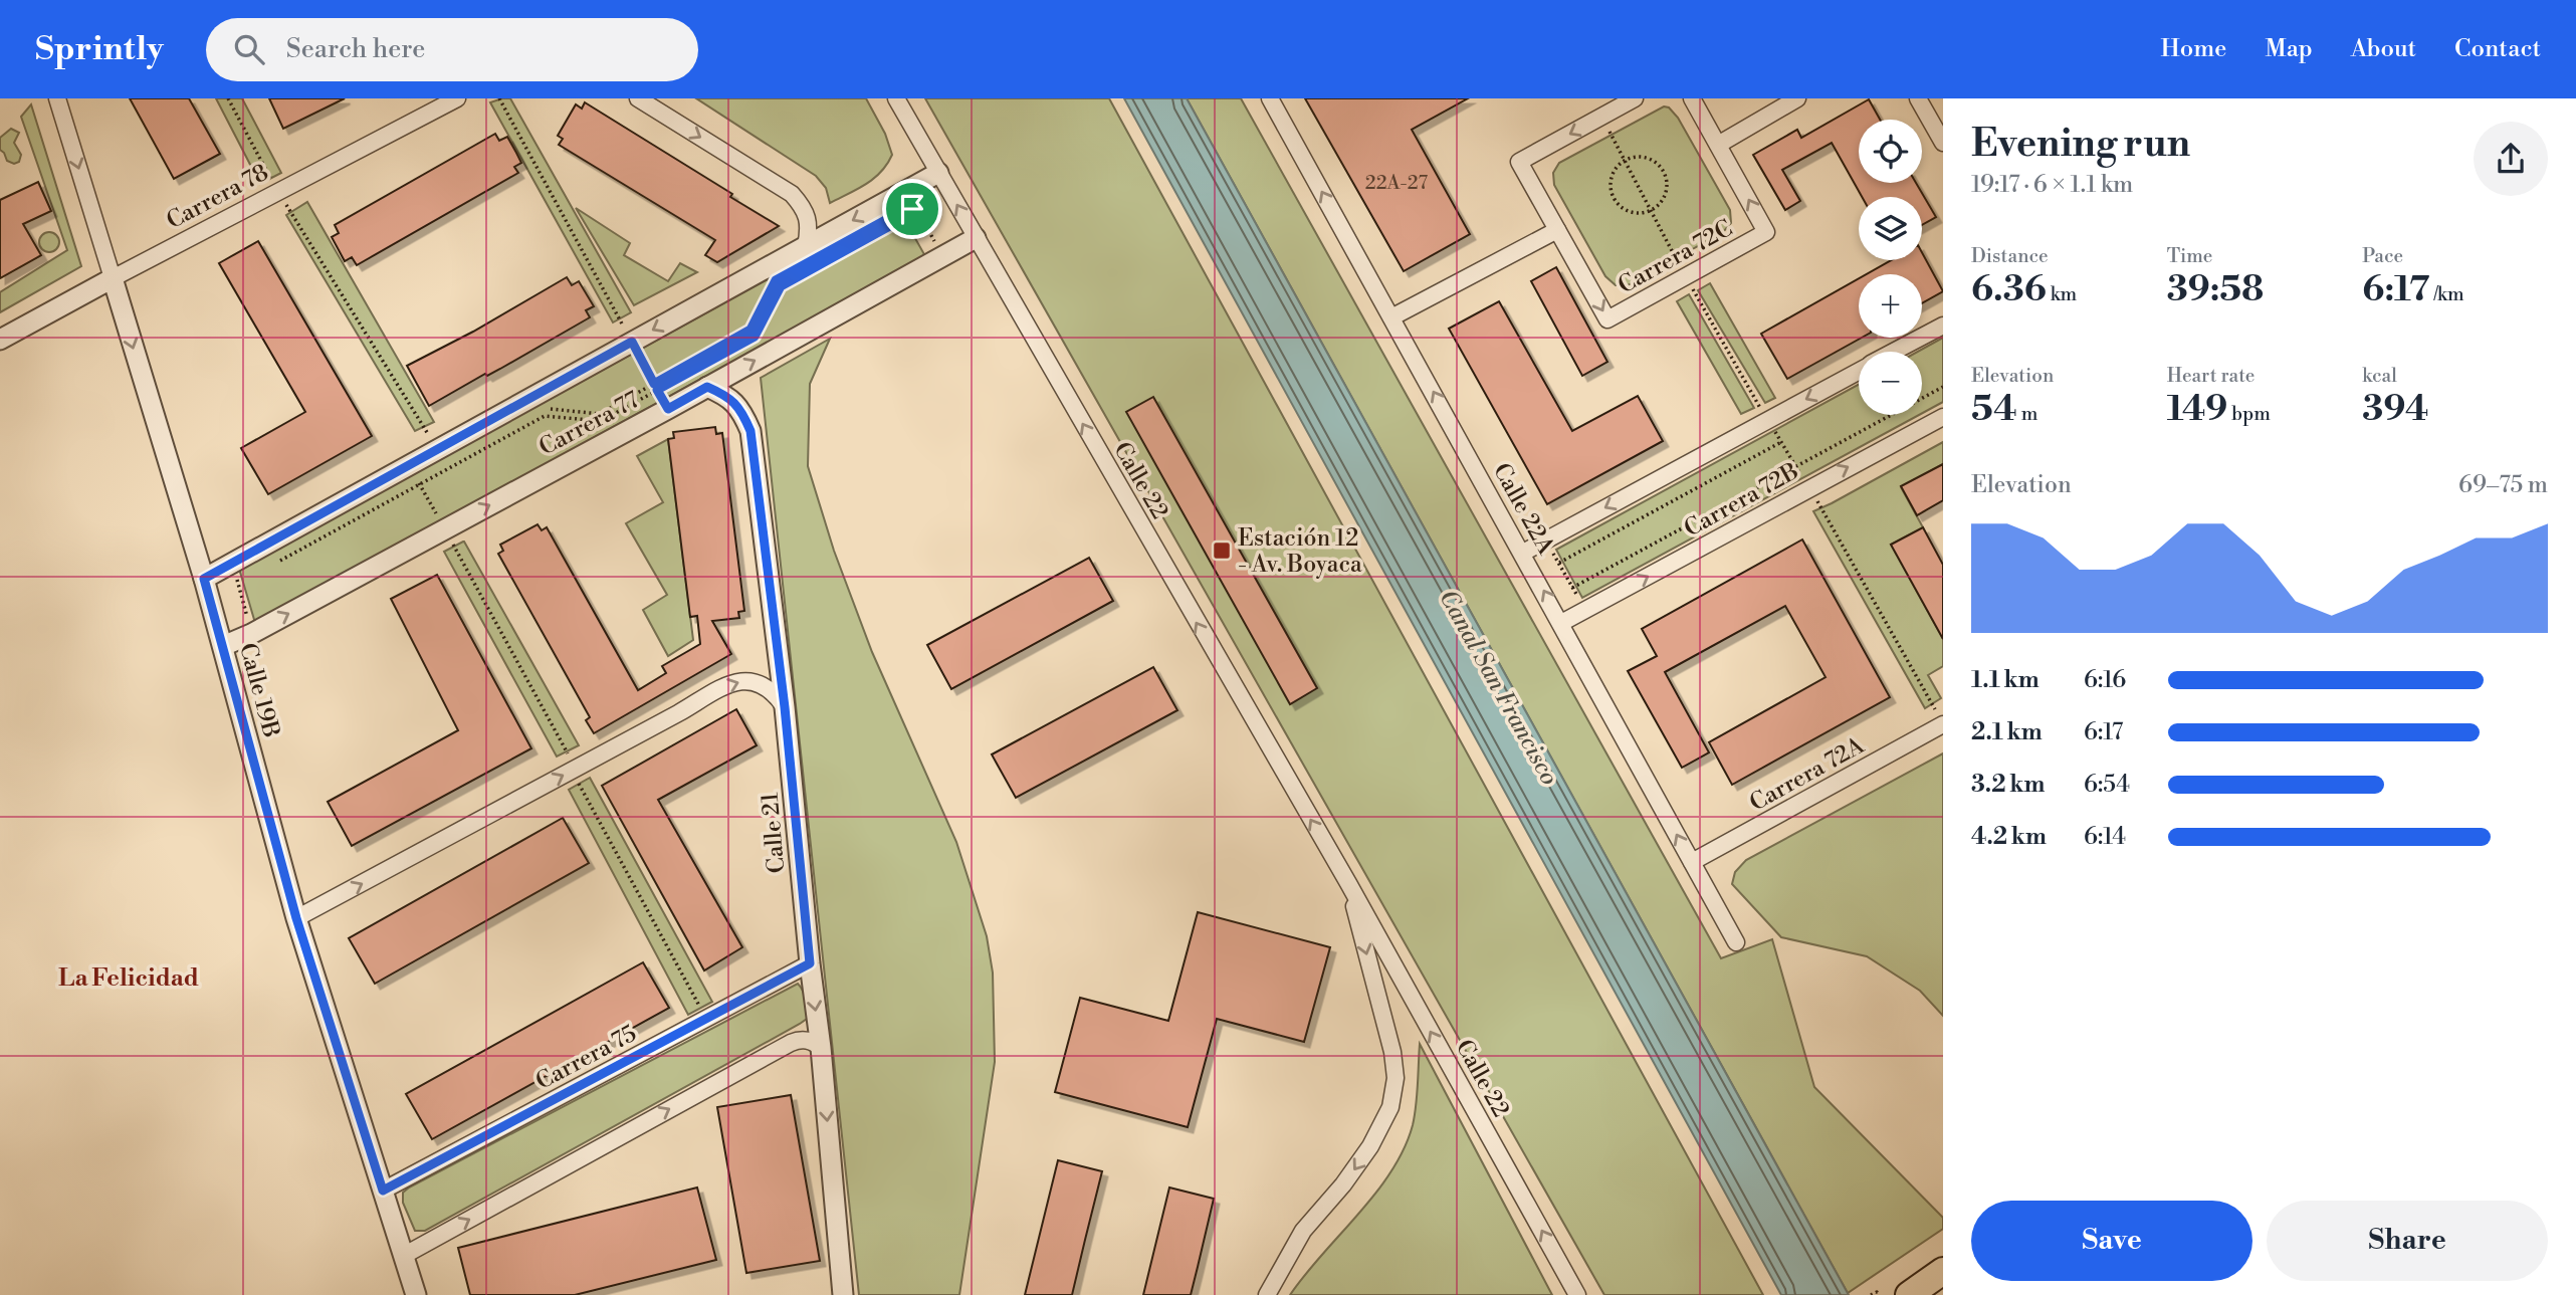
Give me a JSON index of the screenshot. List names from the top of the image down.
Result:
{
  "streets": {
    "street": [
      "Carrera 78",
      "Carrera 72C",
      "Carrera 77",
      "Calle 22",
      "Carrera 72B",
      "Calle 22A",
      "Calle 19B",
      "Carrera 72A",
      "Calle 21",
      "Carrera 75"
    ]
  },
  "crossings": [
    ["Carrera 78", "Calle 19B"],
    ["Carrera 77", "Calle 22"],
    ["Carrera 77", "Calle 19B"],
    ["Carrera 77", "Calle 21"],
    ["Carrera 72B", "Calle 22A"],
    ["Calle 22A", "Carrera 72A"],
    ["Calle 19B", "Carrera 75"],
    ["Calle 21", "Carrera 75"]
  ],
  "one_way": ["Calle 22A", "Calle 19B", "Calle 21"],
  "districts": ["La Felicidad"],
  "water": ["Canal San Francisco"],
  "places": {
    "transit": ["Estación 12 - Av. Boyaca"]
  },
  "house_numbers": ["22A-27"],
  "page": {
    "header": "Sprintly",
    "search": "Search here",
    "nav": [
      "Home",
      "Map",
      "About",
      "Contact"
    ],
    "heading": ["Evening run", "19:17 · 6 × 1.1 km"],
    "map_buttons": ["+", "−"],
    "stats": [
      ["Distance", "6.36 km"],
      ["Time", "39:58"],
      ["Pace", "6:17 /km"],
      ["Elevation", "54 m"],
      ["Heart rate", "149 bpm"],
      ["kcal", "394"]
    ],
    "chart": ["Elevation", "69–75 m"],
    "list": [
      {
        "name": "1.1 km",
        "note": "6:16"
      },
      {
        "name": "2.1 km",
        "note": "6:17"
      },
      {
        "name": "3.2 km",
        "note": "6:54"
      },
      {
        "name": "4.2 km",
        "note": "6:14"
      }
    ],
    "buttons": ["Save", "Share"]
  }
}
